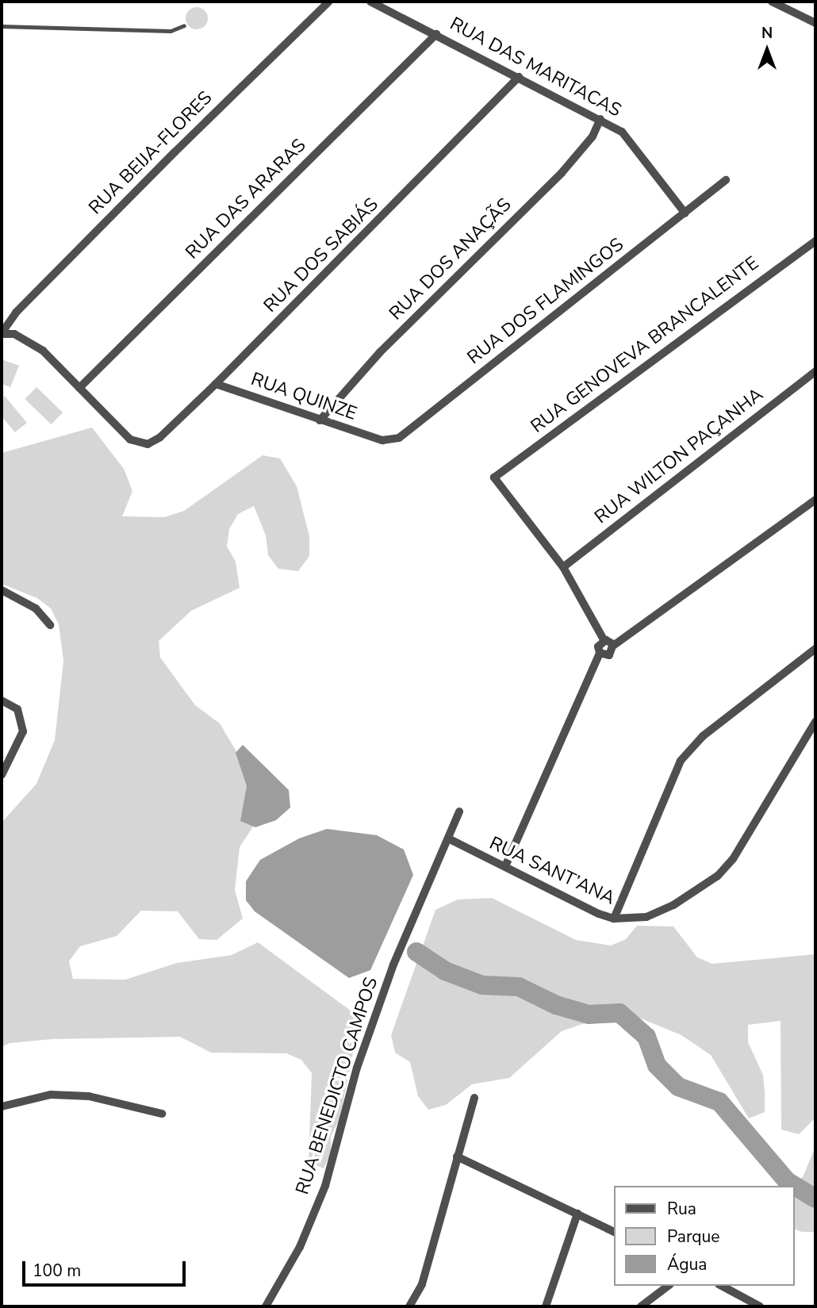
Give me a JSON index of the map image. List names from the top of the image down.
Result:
{
  "streets": {
    "street": [
      "RUA DAS MARITACAS",
      "RUA BEIJA-FLORES",
      "RUA DAS ARARAS",
      "RUA DOS SABIÁS",
      "RUA DOS ANAÇÃS",
      "RUA DOS FLAMINGOS",
      "RUA GENOVEVA BRANCALENTE",
      "RUA QUINZE",
      "RUA WILTON PAÇANHA",
      "RUA SANT’ANA",
      "RUA BENEDICTO CAMPOS"
    ]
  },
  "crossings": [
    ["RUA DAS MARITACAS", "RUA DAS ARARAS"],
    ["RUA DAS MARITACAS", "RUA DOS SABIÁS"],
    ["RUA DAS MARITACAS", "RUA DOS ANAÇÃS"],
    ["RUA DAS MARITACAS", "RUA DOS FLAMINGOS"],
    ["RUA DAS ARARAS", "RUA DOS SABIÁS"],
    ["RUA DOS SABIÁS", "RUA QUINZE"],
    ["RUA DOS ANAÇÃS", "RUA QUINZE"],
    ["RUA DOS FLAMINGOS", "RUA QUINZE"],
    ["RUA GENOVEVA BRANCALENTE", "RUA WILTON PAÇANHA"],
    ["RUA SANT’ANA", "RUA BENEDICTO CAMPOS"]
  ],
  "legend": ["Rua", "Parque", "Água"],
  "scale_bar": "100 m",
  "north": "top"
}
